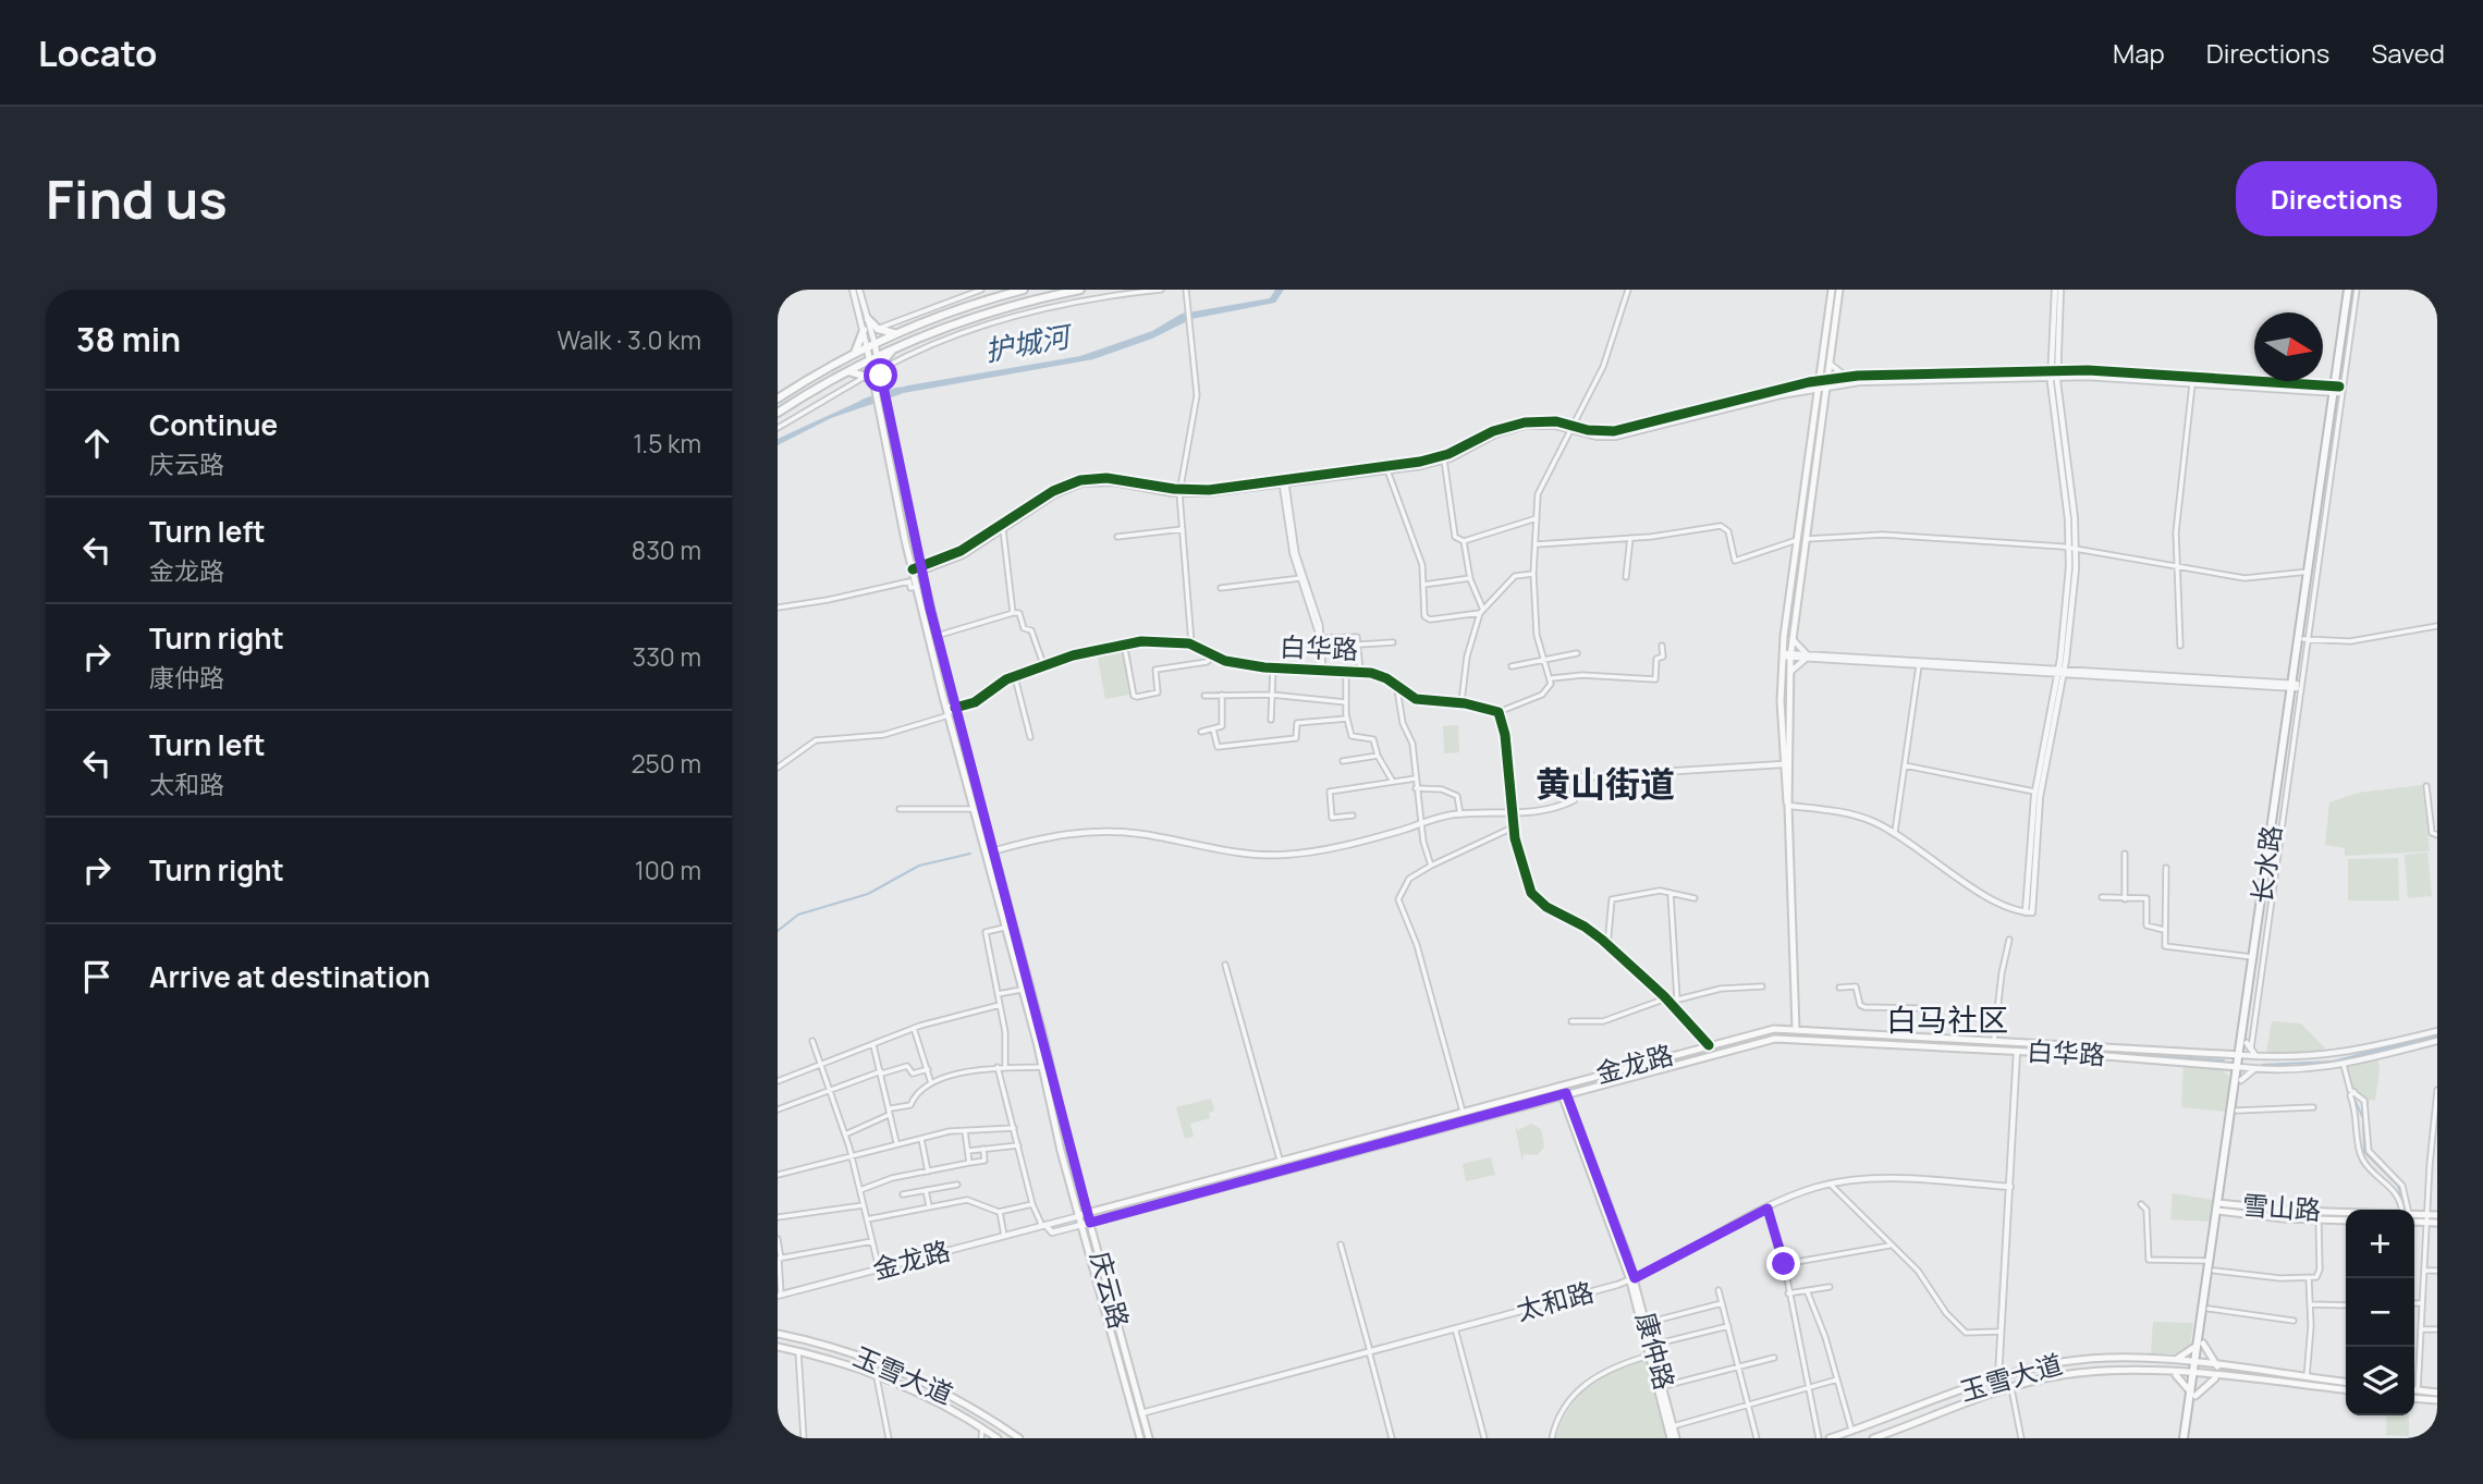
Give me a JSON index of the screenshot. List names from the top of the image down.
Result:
{
  "streets": {
    "main road": [
      "白华路",
      "长水路",
      "金龙路",
      "雪山路",
      "庆云路",
      "康仲路",
      "玉雪大道"
    ],
    "street": ["太和路"]
  },
  "crossings": [
    ["白华路", "长水路"],
    ["白华路", "金龙路"],
    ["白华路", "庆云路"],
    ["长水路", "金龙路"],
    ["长水路", "雪山路"],
    ["长水路", "玉雪大道"],
    ["金龙路", "庆云路"],
    ["金龙路", "康仲路"],
    ["庆云路", "太和路"],
    ["太和路", "康仲路"]
  ],
  "districts": ["黄山街道", "白马社区"],
  "water": ["护城河"],
  "north": "right",
  "page": {
    "header": "Locato",
    "nav": ["Map", "Directions", "Saved"],
    "buttons": "Directions",
    "title": "Find us",
    "heading": ["38 min", "Walk · 3.0 km"],
    "list": [
      ["Continue", "庆云路", "1.5 km"],
      ["Turn left", "金龙路", "830 m"],
      ["Turn right", "康仲路", "330 m"],
      ["Turn left", "太和路", "250 m"],
      ["Turn right", "100 m"],
      "Arrive at destination"
    ],
    "map_buttons": ["+", "−"]
  }
}
